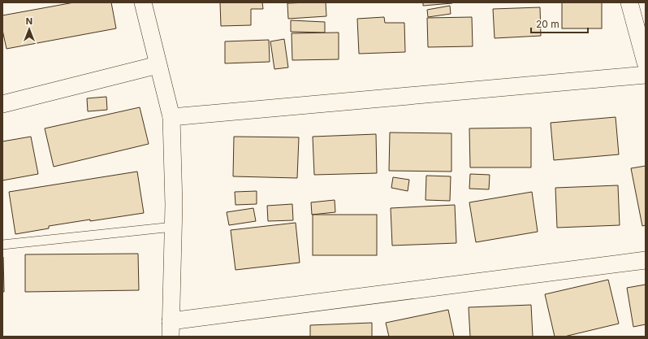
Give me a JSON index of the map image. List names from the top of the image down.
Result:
{
  "scale_bar": "20 m",
  "north": "top"
}
